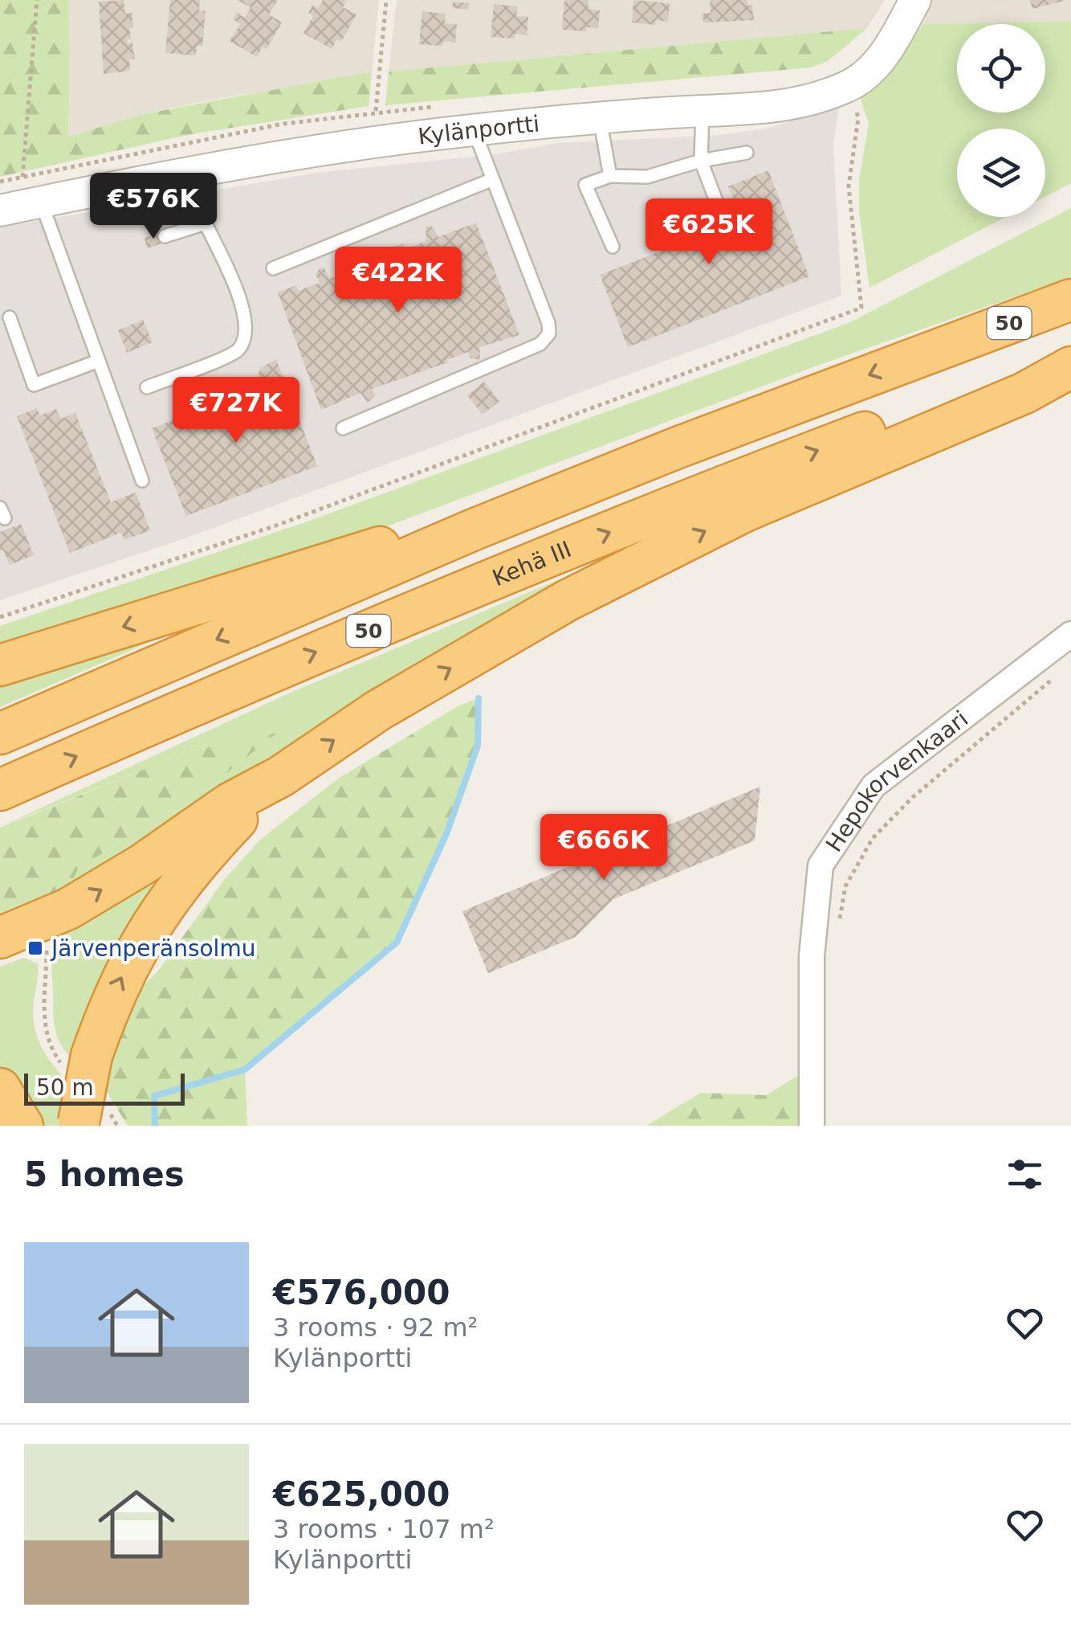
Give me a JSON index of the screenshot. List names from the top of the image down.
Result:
{
  "streets": {
    "highway": ["50", "Kehä III"],
    "street": ["Kylänportti", "Hepokorvenkaari"]
  },
  "places": {
    "transit": ["Järvenperänsolmu"]
  },
  "scale_bar": "50 m",
  "page": {
    "price": [
      "€576K",
      "€625K",
      "€422K",
      "€727K",
      "€666K"
    ],
    "scale": "50 m",
    "heading": "5 homes",
    "list": [
      {
        "name": "€576,000",
        "note": "3 rooms · 92 m² · Kylänportti"
      },
      {
        "name": "€625,000",
        "note": "3 rooms · 107 m² · Kylänportti"
      }
    ]
  }
}
